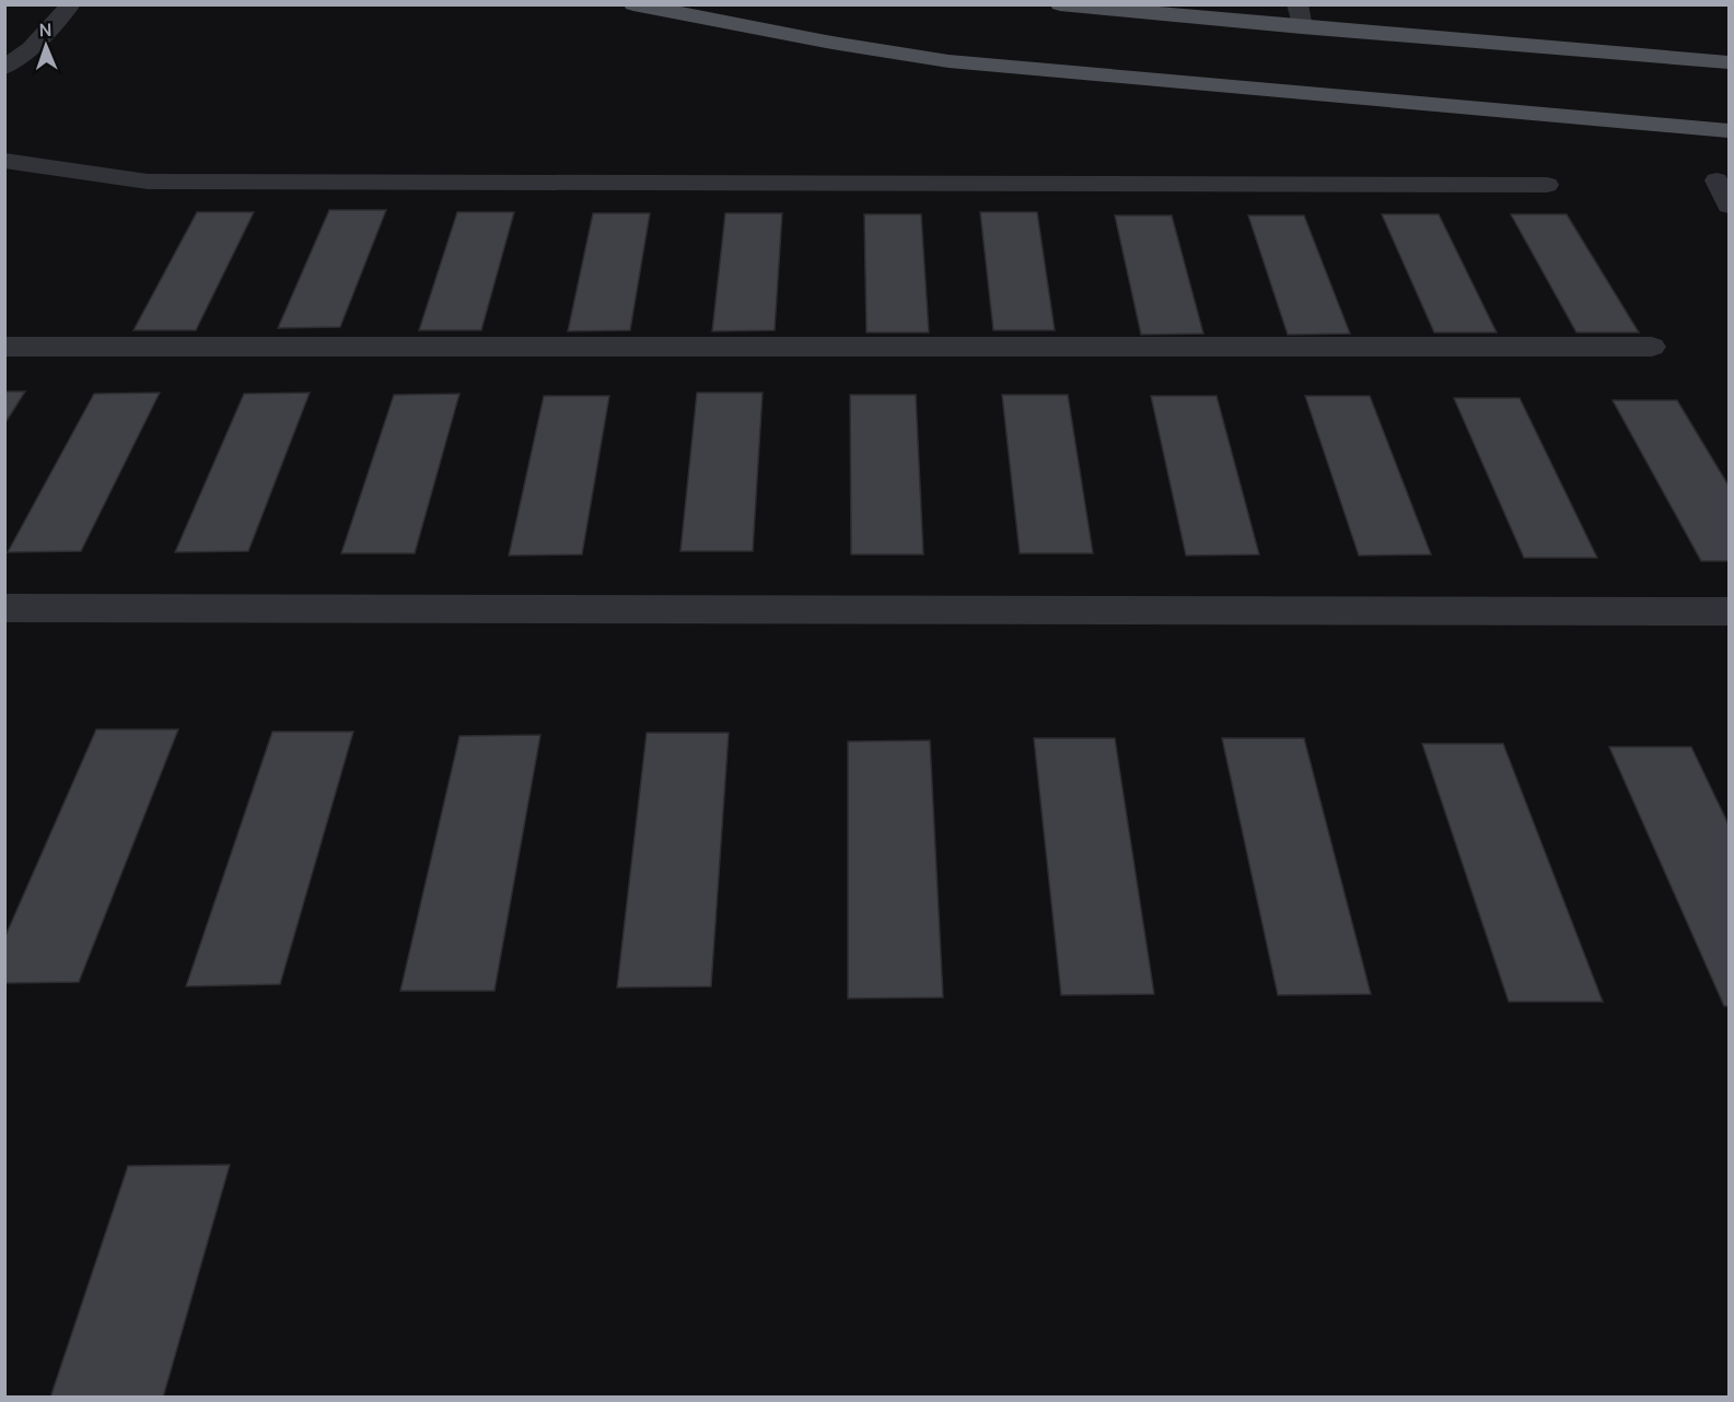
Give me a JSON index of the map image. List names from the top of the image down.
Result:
{
  "north": "top"
}
